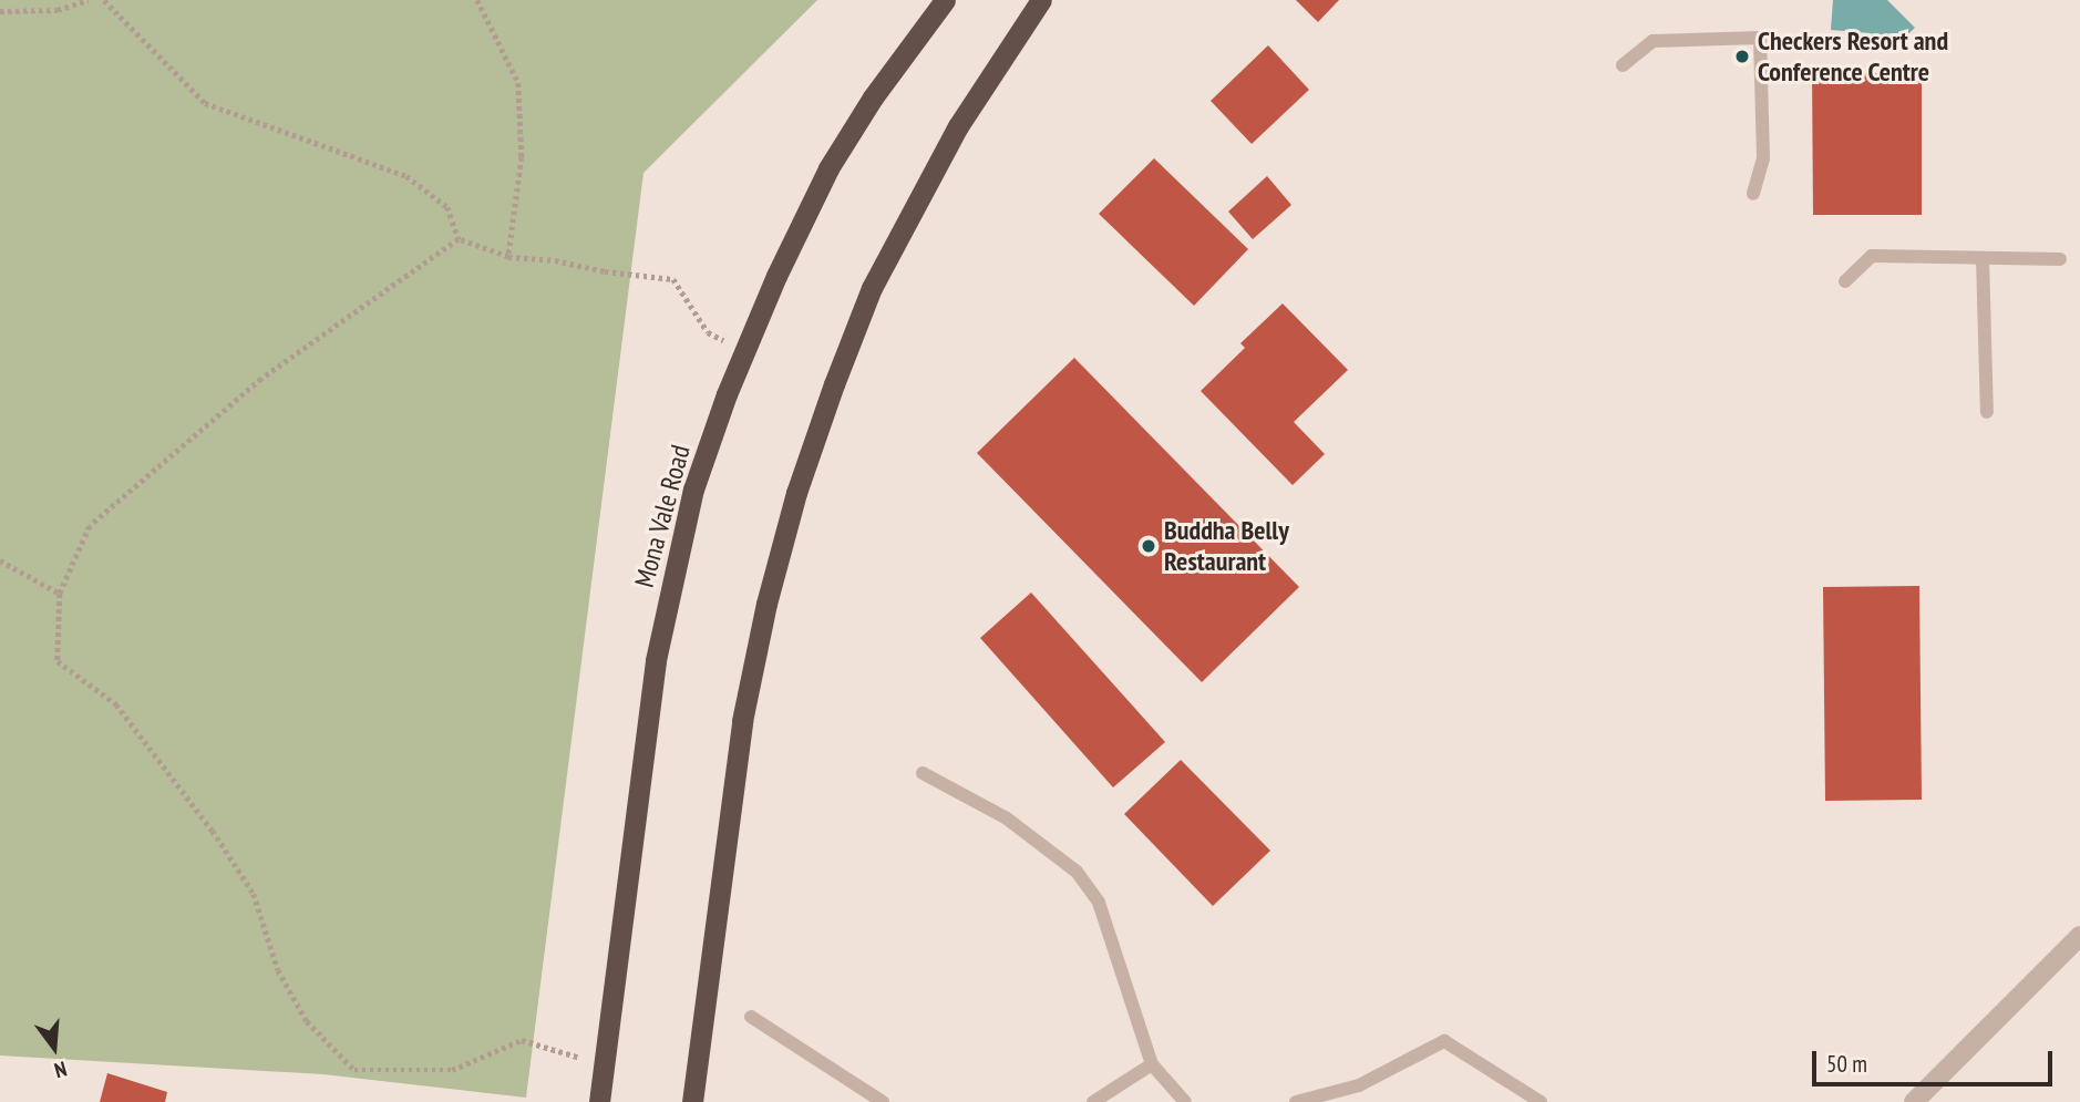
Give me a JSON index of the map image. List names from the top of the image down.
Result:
{
  "streets": {
    "highway": ["Mona Vale Road"]
  },
  "places": ["Checkers Resort and Conference Centre", "Buddha Belly Restaurant"],
  "scale_bar": "50 m",
  "north": "bottom"
}
